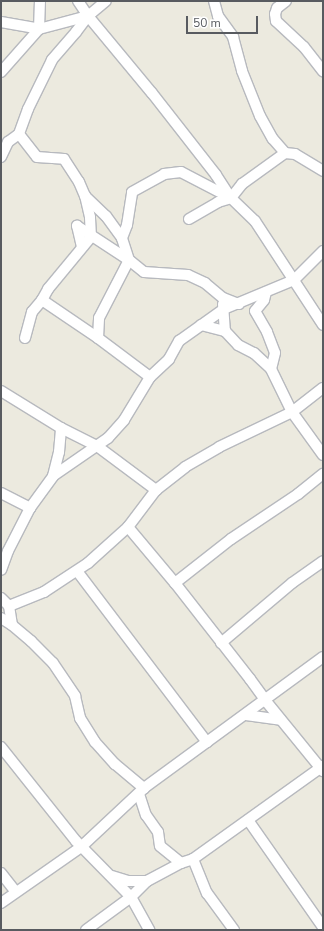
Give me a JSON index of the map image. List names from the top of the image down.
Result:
{
  "scale_bar": "50 m"
}
